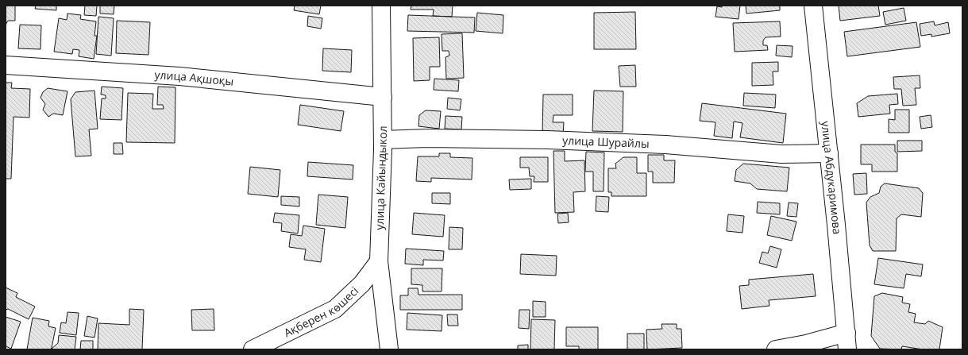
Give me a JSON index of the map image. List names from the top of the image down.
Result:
{
  "streets": {
    "street": [
      "улица Ақшоқы",
      "улица Шурайлы",
      "улица Абдукаримова",
      "улица Кайындыкол",
      "Ақберен көшесі"
    ]
  },
  "crossings": [
    ["улица Ақшоқы", "улица Кайындыкол"],
    ["улица Шурайлы", "улица Абдукаримова"],
    ["улица Шурайлы", "улица Кайындыкол"],
    ["улица Кайындыкол", "Ақберен көшесі"]
  ]
}
